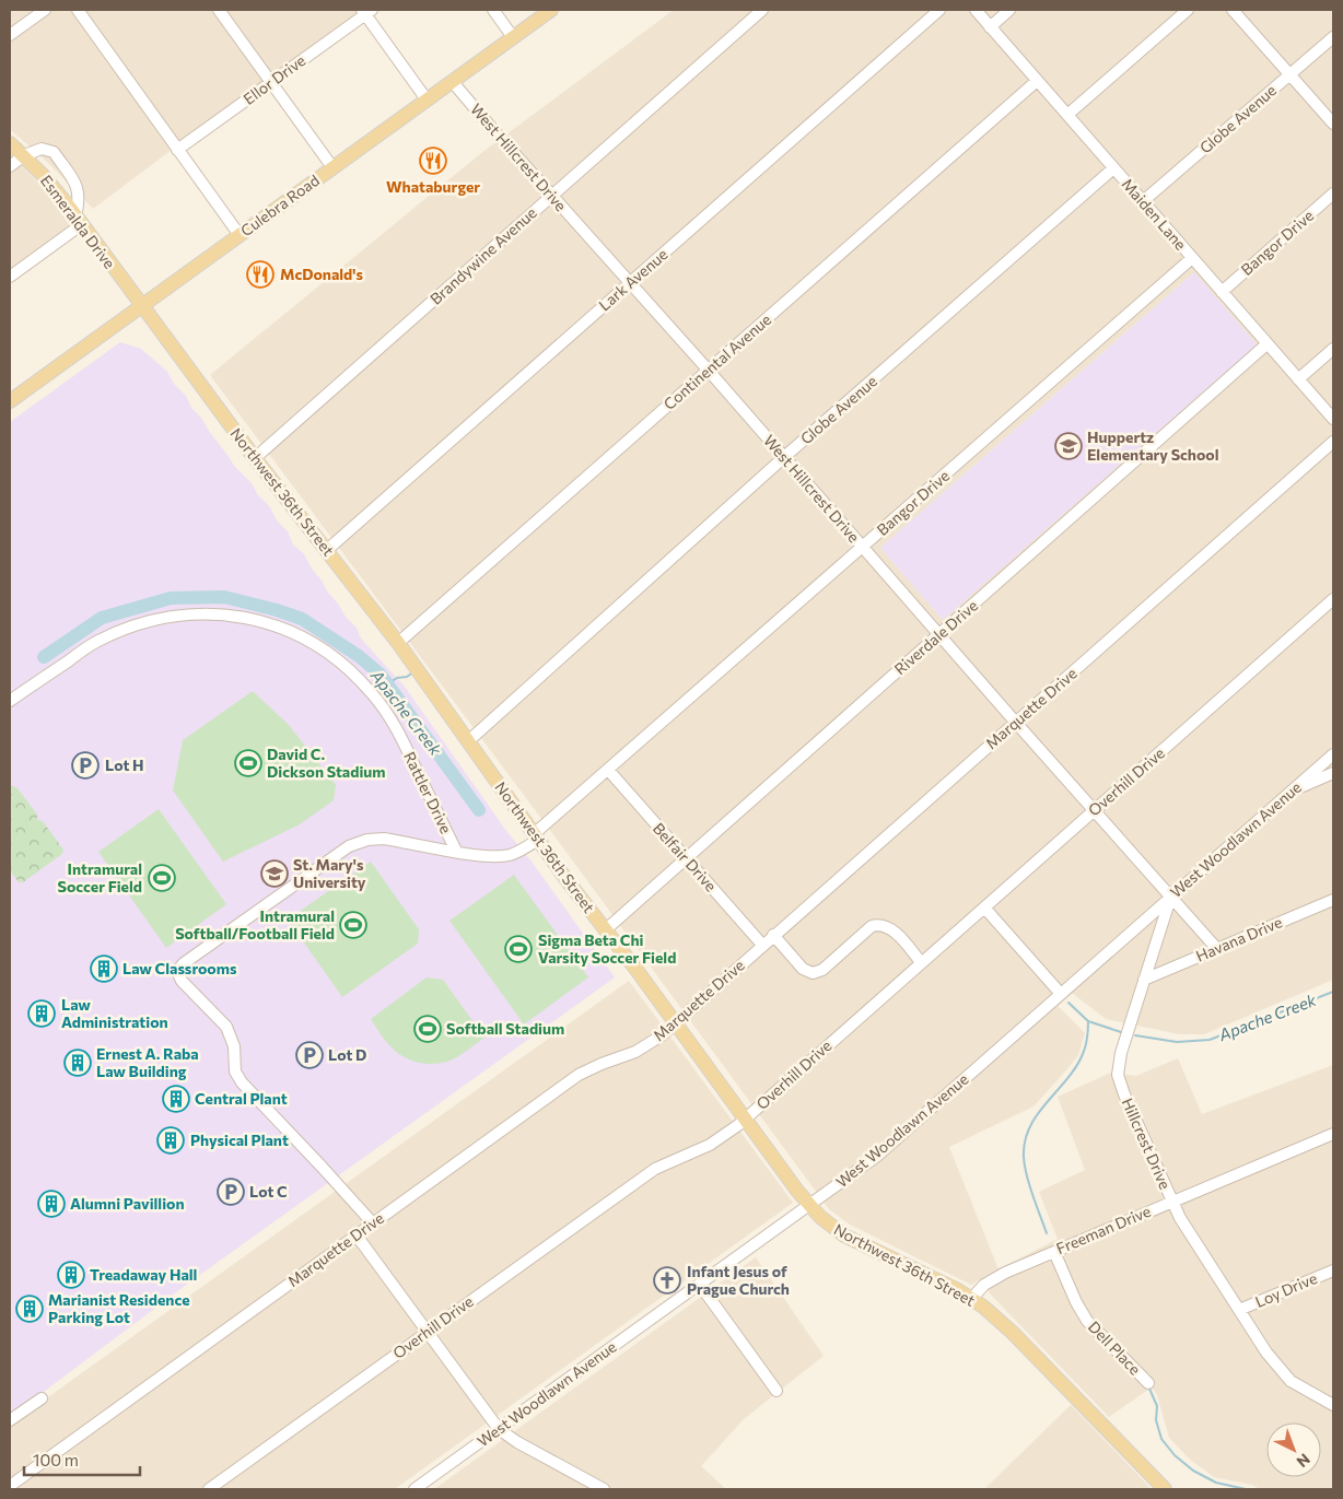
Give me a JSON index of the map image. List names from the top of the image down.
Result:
{
  "streets": {
    "main road": ["Culebra Road", "Esmeralda Drive", "Northwest 36th Street"],
    "street": [
      "Ellor Drive",
      "Globe Avenue",
      "West Hillcrest Drive",
      "Maiden Lane",
      "Bangor Drive",
      "Brandywine Avenue",
      "Lark Avenue",
      "Continental Avenue",
      "Riverdale Drive",
      "Marquette Drive",
      "Overhill Drive",
      "Rattler Drive",
      "West Woodlawn Avenue",
      "Belfair Drive",
      "Havana Drive",
      "Hillcrest Drive",
      "Freeman Drive",
      "Loy Drive",
      "Dell Place"
    ]
  },
  "crossings": [
    ["Globe Avenue", "West Hillcrest Drive"],
    ["Globe Avenue", "Maiden Lane"],
    ["Globe Avenue", "Northwest 36th Street"],
    ["West Hillcrest Drive", "Culebra Road"],
    ["West Hillcrest Drive", "Bangor Drive"],
    ["West Hillcrest Drive", "Brandywine Avenue"],
    ["West Hillcrest Drive", "Lark Avenue"],
    ["West Hillcrest Drive", "Continental Avenue"],
    ["West Hillcrest Drive", "Riverdale Drive"],
    ["West Hillcrest Drive", "Marquette Drive"],
    ["West Hillcrest Drive", "Overhill Drive"],
    ["West Hillcrest Drive", "West Woodlawn Avenue"],
    ["West Hillcrest Drive", "Hillcrest Drive"],
    ["Culebra Road", "Esmeralda Drive"],
    ["Culebra Road", "Northwest 36th Street"],
    ["Maiden Lane", "Bangor Drive"],
    ["Maiden Lane", "Continental Avenue"],
    ["Maiden Lane", "Riverdale Drive"],
    ["Esmeralda Drive", "Northwest 36th Street"],
    ["Bangor Drive", "Northwest 36th Street"],
    ["Bangor Drive", "Marquette Drive"],
    ["Bangor Drive", "Rattler Drive"],
    ["Bangor Drive", "Belfair Drive"],
    ["Brandywine Avenue", "Northwest 36th Street"],
    ["Lark Avenue", "Northwest 36th Street"],
    ["Continental Avenue", "Northwest 36th Street"],
    ["Northwest 36th Street", "Riverdale Drive"],
    ["Northwest 36th Street", "Marquette Drive"],
    ["Northwest 36th Street", "Overhill Drive"],
    ["Northwest 36th Street", "West Woodlawn Avenue"],
    ["Northwest 36th Street", "Freeman Drive"],
    ["Riverdale Drive", "Belfair Drive"],
    ["Marquette Drive", "Belfair Drive"],
    ["West Woodlawn Avenue", "Hillcrest Drive"],
    ["Havana Drive", "Hillcrest Drive"],
    ["Hillcrest Drive", "Freeman Drive"],
    ["Hillcrest Drive", "Loy Drive"],
    ["Freeman Drive", "Dell Place"]
  ],
  "water": ["Apache Creek"],
  "places": {
    "restaurant": ["Whataburger", "McDonald's"],
    "school or university": ["Huppertz Elementary School", "St. Mary's University"],
    "sports": [
      "David C. Dickson Stadium",
      "Intramural Soccer Field",
      "Intramural Softball/Football Field",
      "Sigma Beta Chi Varsity Soccer Field",
      "Softball Stadium"
    ],
    "parking": ["Lot H", "Lot D", "Lot C"],
    "building": [
      "Law Classrooms",
      "Law Administration",
      "Ernest A. Raba Law Building",
      "Central Plant",
      "Physical Plant",
      "Alumni Pavillion",
      "Treadaway Hall",
      "Marianist Residence Parking Lot"
    ],
    "church": ["Infant Jesus of Prague Church"]
  },
  "scale_bar": "100 m",
  "north": "bottom right"
}
